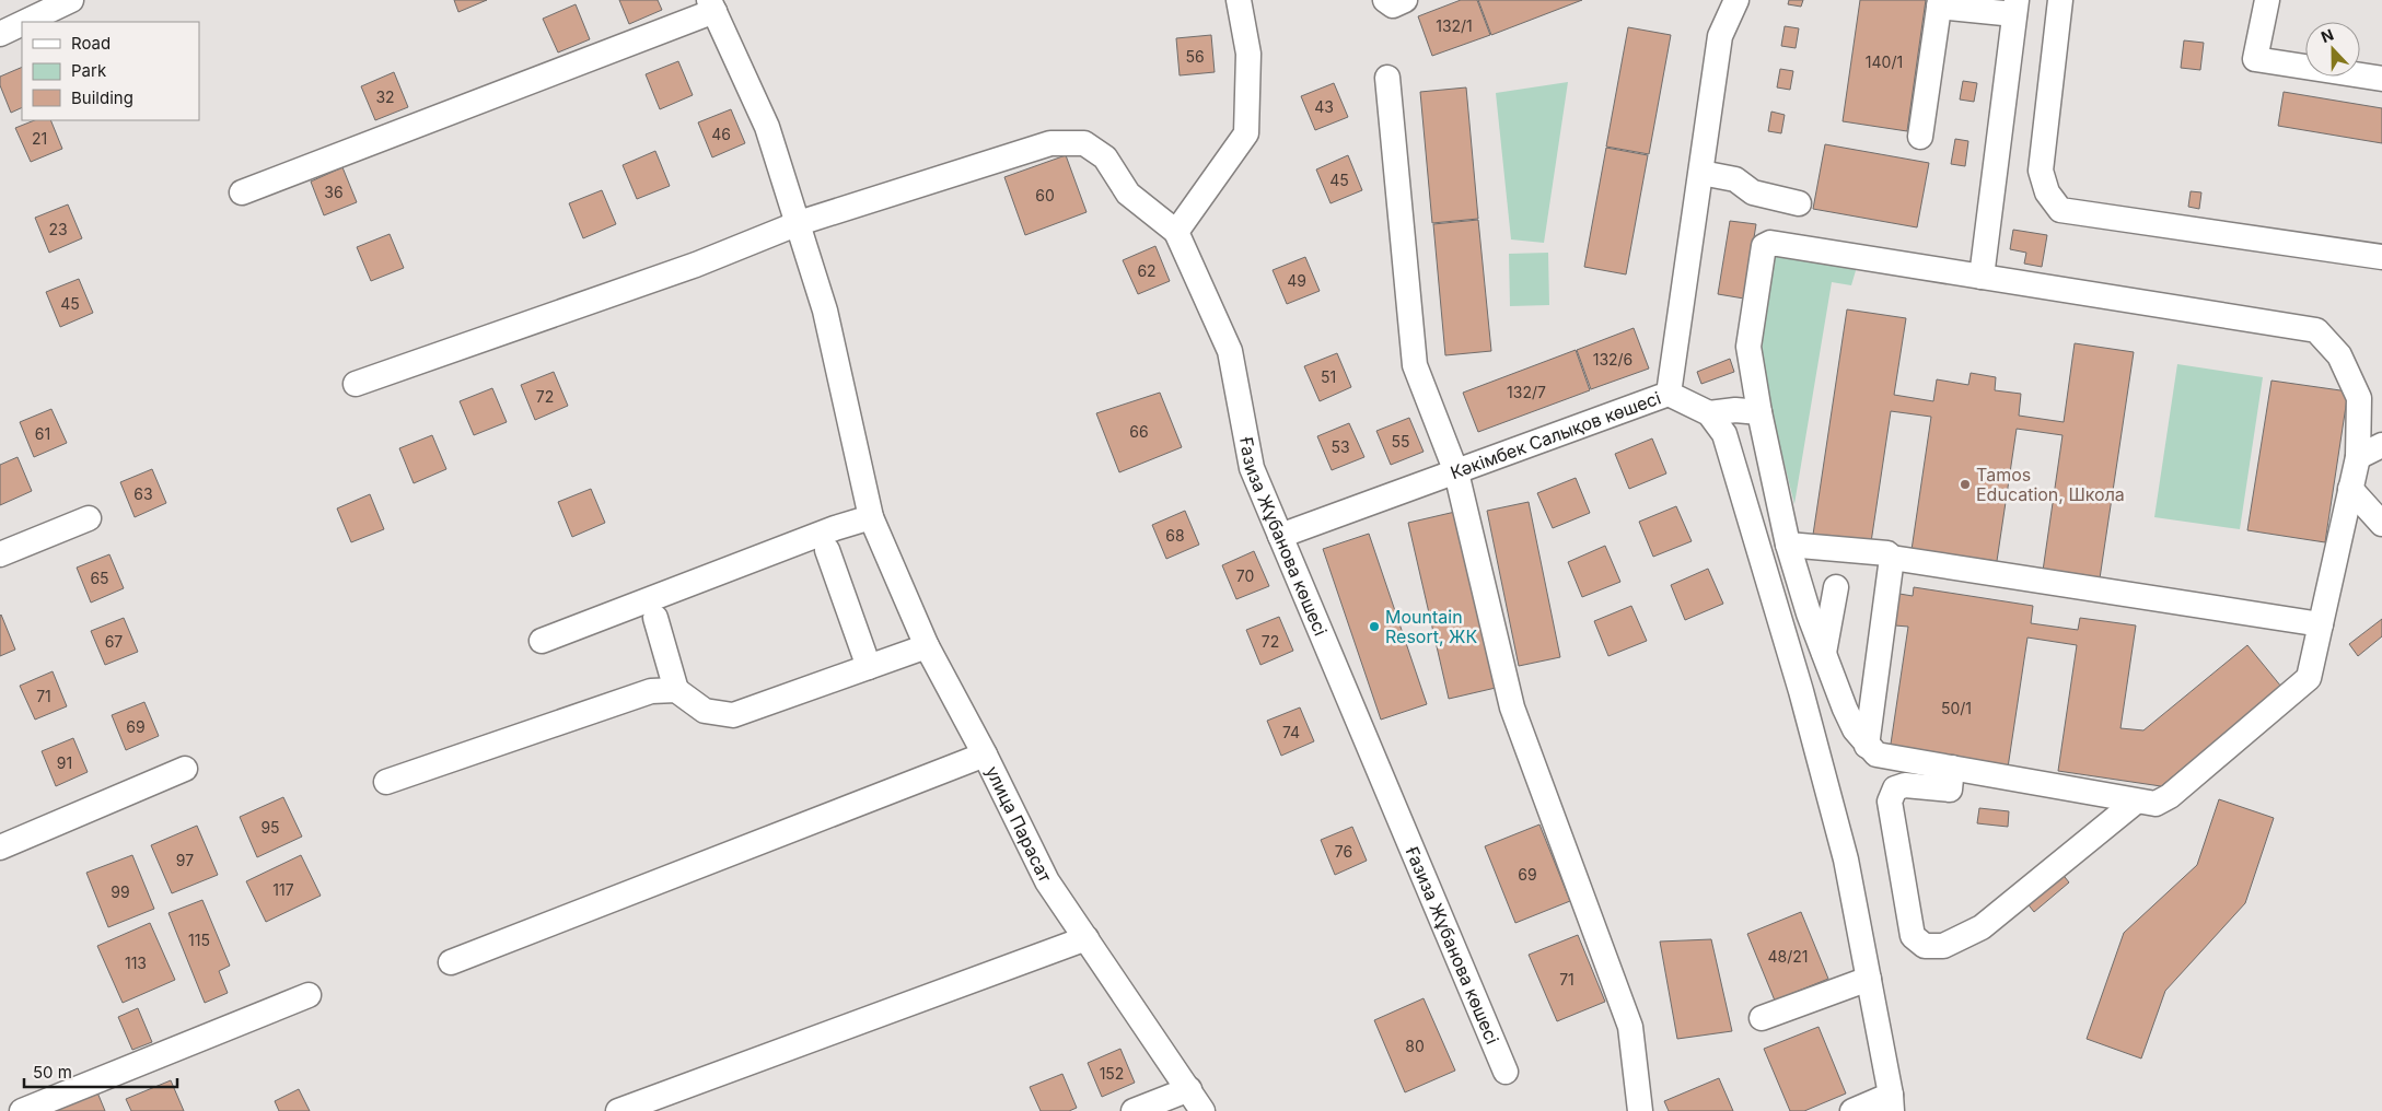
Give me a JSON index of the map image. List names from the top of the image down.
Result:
{
  "streets": {
    "street": ["Кәкімбек Салықов көшесі", "Ғазиза Жұбанова көшесі", "улица Парасат"]
  },
  "crossings": [
    ["Кәкімбек Салықов көшесі", "Ғазиза Жұбанова көшесі"]
  ],
  "places": ["Tamos Education, Школа", "Mountain Resort, ЖК"],
  "house_numbers": [
    "132/1",
    "56",
    "140/1",
    "32",
    "43",
    "46",
    "21",
    "45",
    "36",
    "60",
    "23",
    "62",
    "49",
    "45",
    "132/6",
    "51",
    "132/7",
    "72",
    "66",
    "61",
    "55",
    "53",
    "63",
    "68",
    "70",
    "65",
    "67",
    "72",
    "71",
    "50/1",
    "69",
    "74",
    "91",
    "95",
    "76",
    "97",
    "69",
    "117",
    "99",
    "115",
    "48/21",
    "113",
    "71",
    "80",
    "152"
  ],
  "legend": ["Road", "Park", "Building"],
  "scale_bar": "50 m",
  "north": "top"
}
